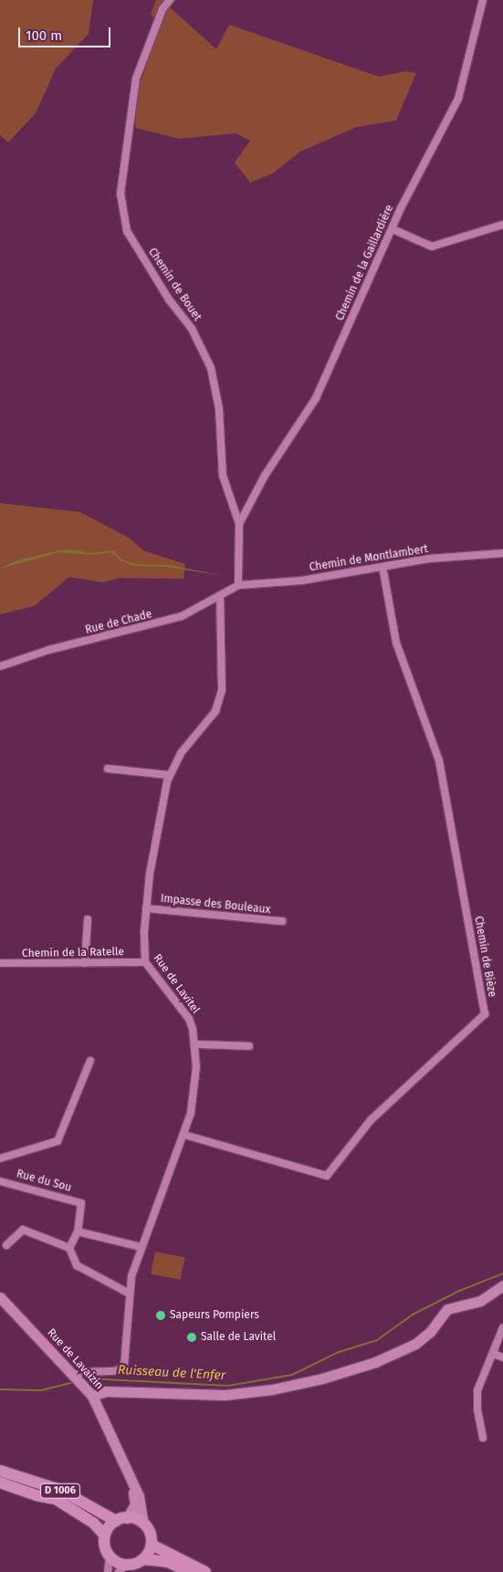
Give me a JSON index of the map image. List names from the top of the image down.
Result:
{
  "streets": {
    "main road": ["D 1006"],
    "street": [
      "Chemin de la Gaillardière",
      "Chemin de Bouet",
      "Chemin de Montlambert",
      "Rue de Chade",
      "Impasse des Bouleaux",
      "Chemin de la Ratelle",
      "Chemin de Bièze",
      "Rue de Lavitel",
      "Rue du Sou",
      "Rue de Lavaizin"
    ]
  },
  "crossings": [
    ["Chemin de la Gaillardière", "Chemin de Bouet"],
    ["Chemin de Bouet", "Chemin de Montlambert"],
    ["Chemin de Bouet", "Rue de Chade"],
    ["Chemin de Montlambert", "Rue de Chade"],
    ["Chemin de Montlambert", "Chemin de Bièze"],
    ["Rue de Chade", "Rue de Lavitel"],
    ["Impasse des Bouleaux", "Rue de Lavitel"],
    ["Chemin de la Ratelle", "Rue de Lavitel"],
    ["Chemin de Bièze", "Rue de Lavitel"],
    ["Rue de Lavitel", "Rue de Lavaizin"],
    ["Rue de Lavaizin", "D 1006"]
  ],
  "water": ["Ruisseau de l'Enfer"],
  "places": ["Sapeurs Pompiers", "Salle de Lavitel"],
  "scale_bar": "100 m"
}
